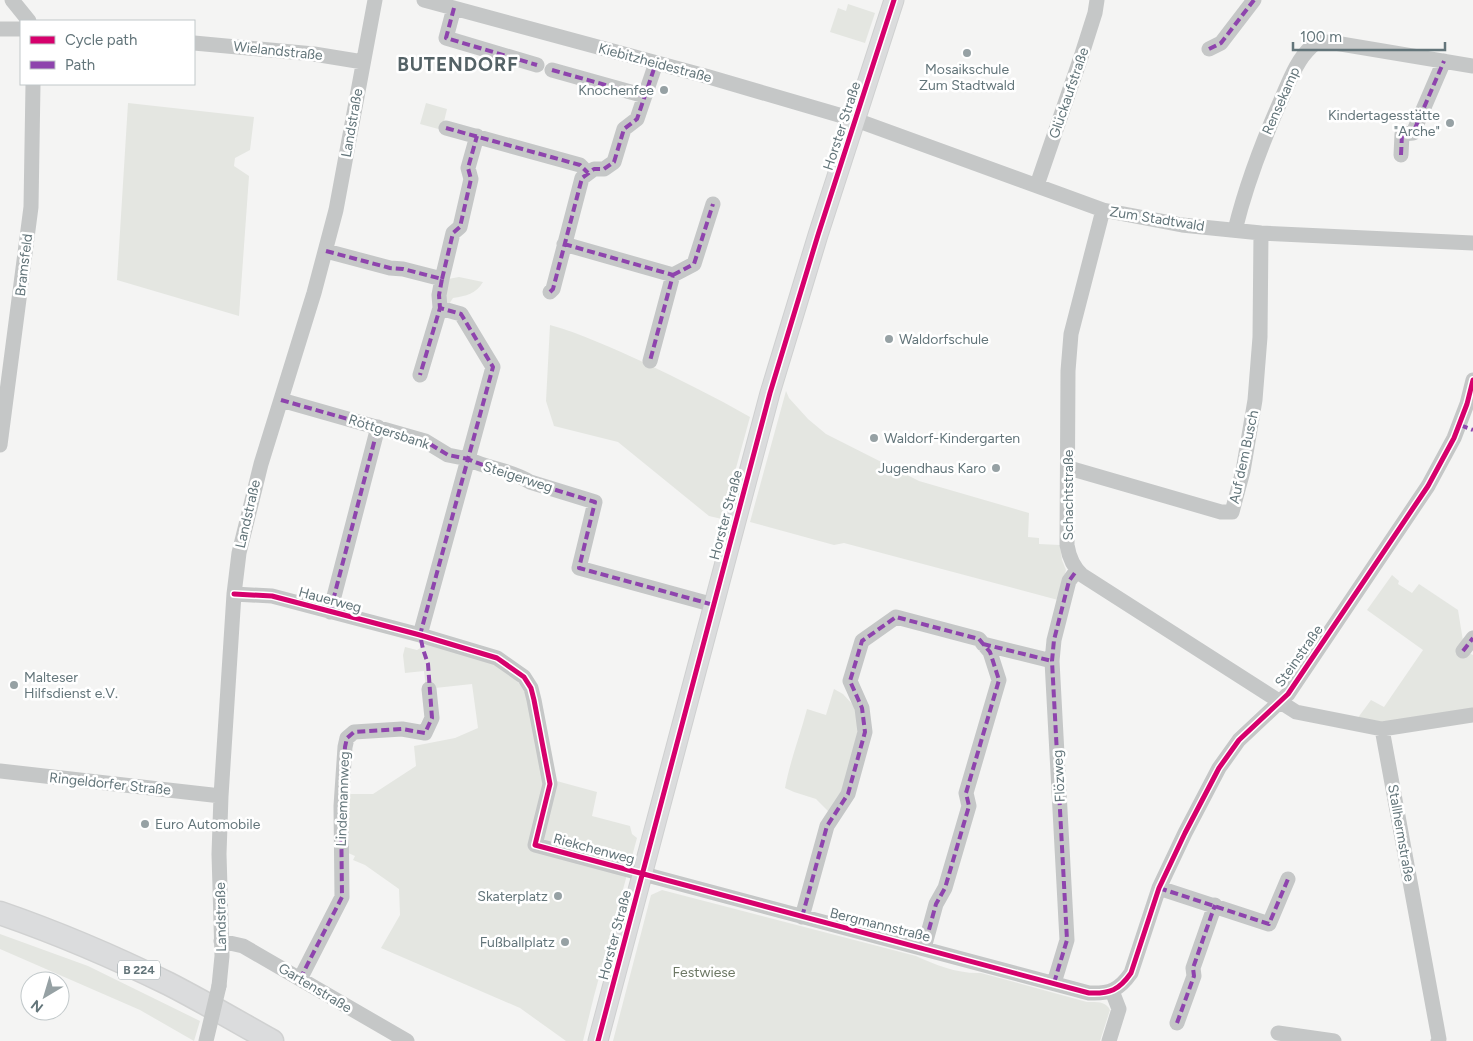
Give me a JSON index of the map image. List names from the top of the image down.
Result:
{
  "streets": {
    "highway": ["B 224"],
    "main road": ["Horster Straße"],
    "street": [
      "Wielandstraße",
      "Kiebitzheidestraße",
      "Glückaufstraße",
      "Rensekamp",
      "Landstraße",
      "Zum Stadtwald",
      "Bramsfeld",
      "Röttgersbank",
      "Auf dem Busch",
      "Steigerweg",
      "Schachtstraße",
      "Hauerweg",
      "Steinstraße",
      "Flözweg",
      "Ringeldorfer Straße",
      "Lindemannweg",
      "Stallhermstraße",
      "Riekchenweg",
      "Bergmannstraße",
      "Gartenstraße"
    ]
  },
  "crossings": [
    ["Wielandstraße", "Landstraße"],
    ["Kiebitzheidestraße", "Horster Straße"],
    ["Kiebitzheidestraße", "Zum Stadtwald"],
    ["Glückaufstraße", "Zum Stadtwald"],
    ["Rensekamp", "Zum Stadtwald"],
    ["Landstraße", "Röttgersbank"],
    ["Landstraße", "Hauerweg"],
    ["Landstraße", "Ringeldorfer Straße"],
    ["Landstraße", "Gartenstraße"],
    ["Horster Straße", "Zum Stadtwald"],
    ["Horster Straße", "Steigerweg"],
    ["Horster Straße", "Riekchenweg"],
    ["Horster Straße", "Bergmannstraße"],
    ["Zum Stadtwald", "Auf dem Busch"],
    ["Zum Stadtwald", "Schachtstraße"],
    ["Röttgersbank", "Steigerweg"],
    ["Röttgersbank", "Hauerweg"],
    ["Auf dem Busch", "Schachtstraße"],
    ["Steigerweg", "Hauerweg"],
    ["Steigerweg", "Riekchenweg"],
    ["Schachtstraße", "Flözweg"],
    ["Hauerweg", "Riekchenweg"],
    ["Steinstraße", "Bergmannstraße"],
    ["Flözweg", "Bergmannstraße"],
    ["Lindemannweg", "Gartenstraße"],
    ["Riekchenweg", "Bergmannstraße"]
  ],
  "districts": ["BUTENDORF"],
  "parks": ["Festwiese"],
  "places": [
    "Mosaikschule Zum Stadtwald",
    "Knochenfee",
    "Kindertagesstätte \"Arche\"",
    "Waldorfschule",
    "Waldorf-Kindergarten",
    "Jugendhaus Karo",
    "Malteser Hilfsdienst e.V.",
    "Euro Automobile",
    "Skaterplatz",
    "Fußballplatz"
  ],
  "legend": ["Cycle path", "Path"],
  "scale_bar": "100 m",
  "north": "bottom left"
}
